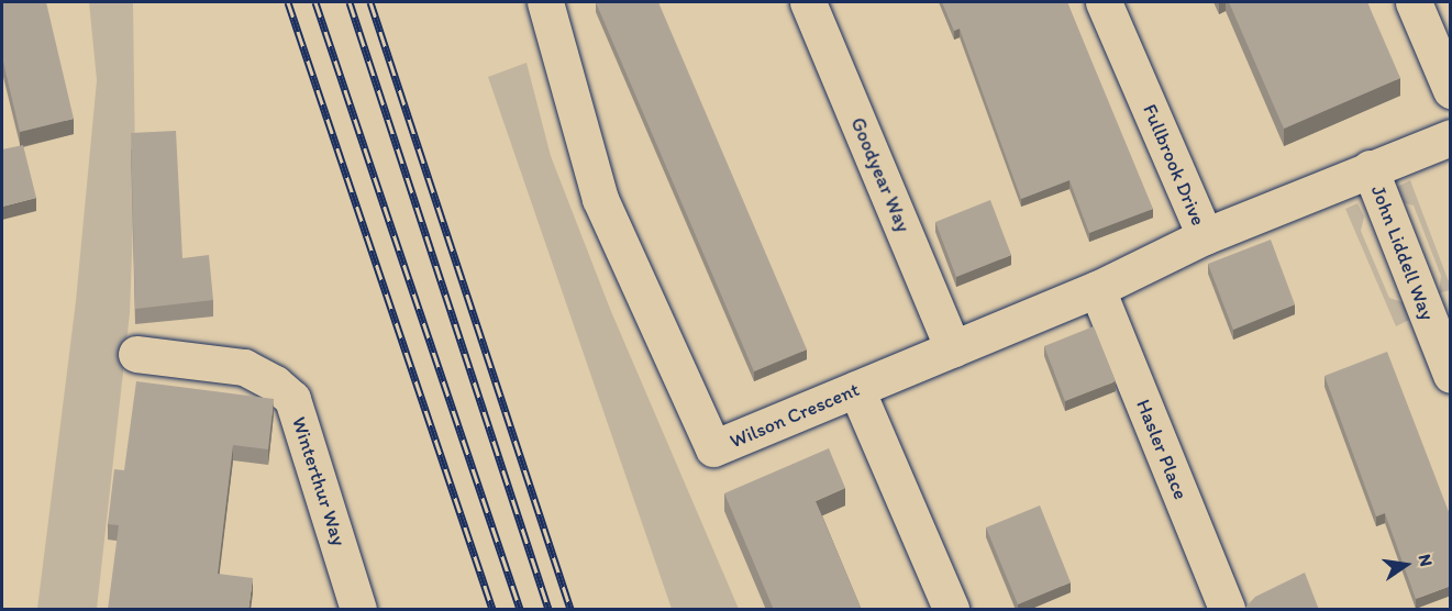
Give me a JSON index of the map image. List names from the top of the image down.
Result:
{
  "streets": {
    "street": [
      "Fullbrook Drive",
      "Goodyear Way",
      "John Liddell Way",
      "Wilson Crescent",
      "Hasler Place",
      "Winterthur Way"
    ]
  },
  "crossings": [
    ["Fullbrook Drive", "John Liddell Way"],
    ["Fullbrook Drive", "Wilson Crescent"],
    ["Goodyear Way", "Wilson Crescent"],
    ["Wilson Crescent", "Hasler Place"]
  ],
  "north": "right"
}
